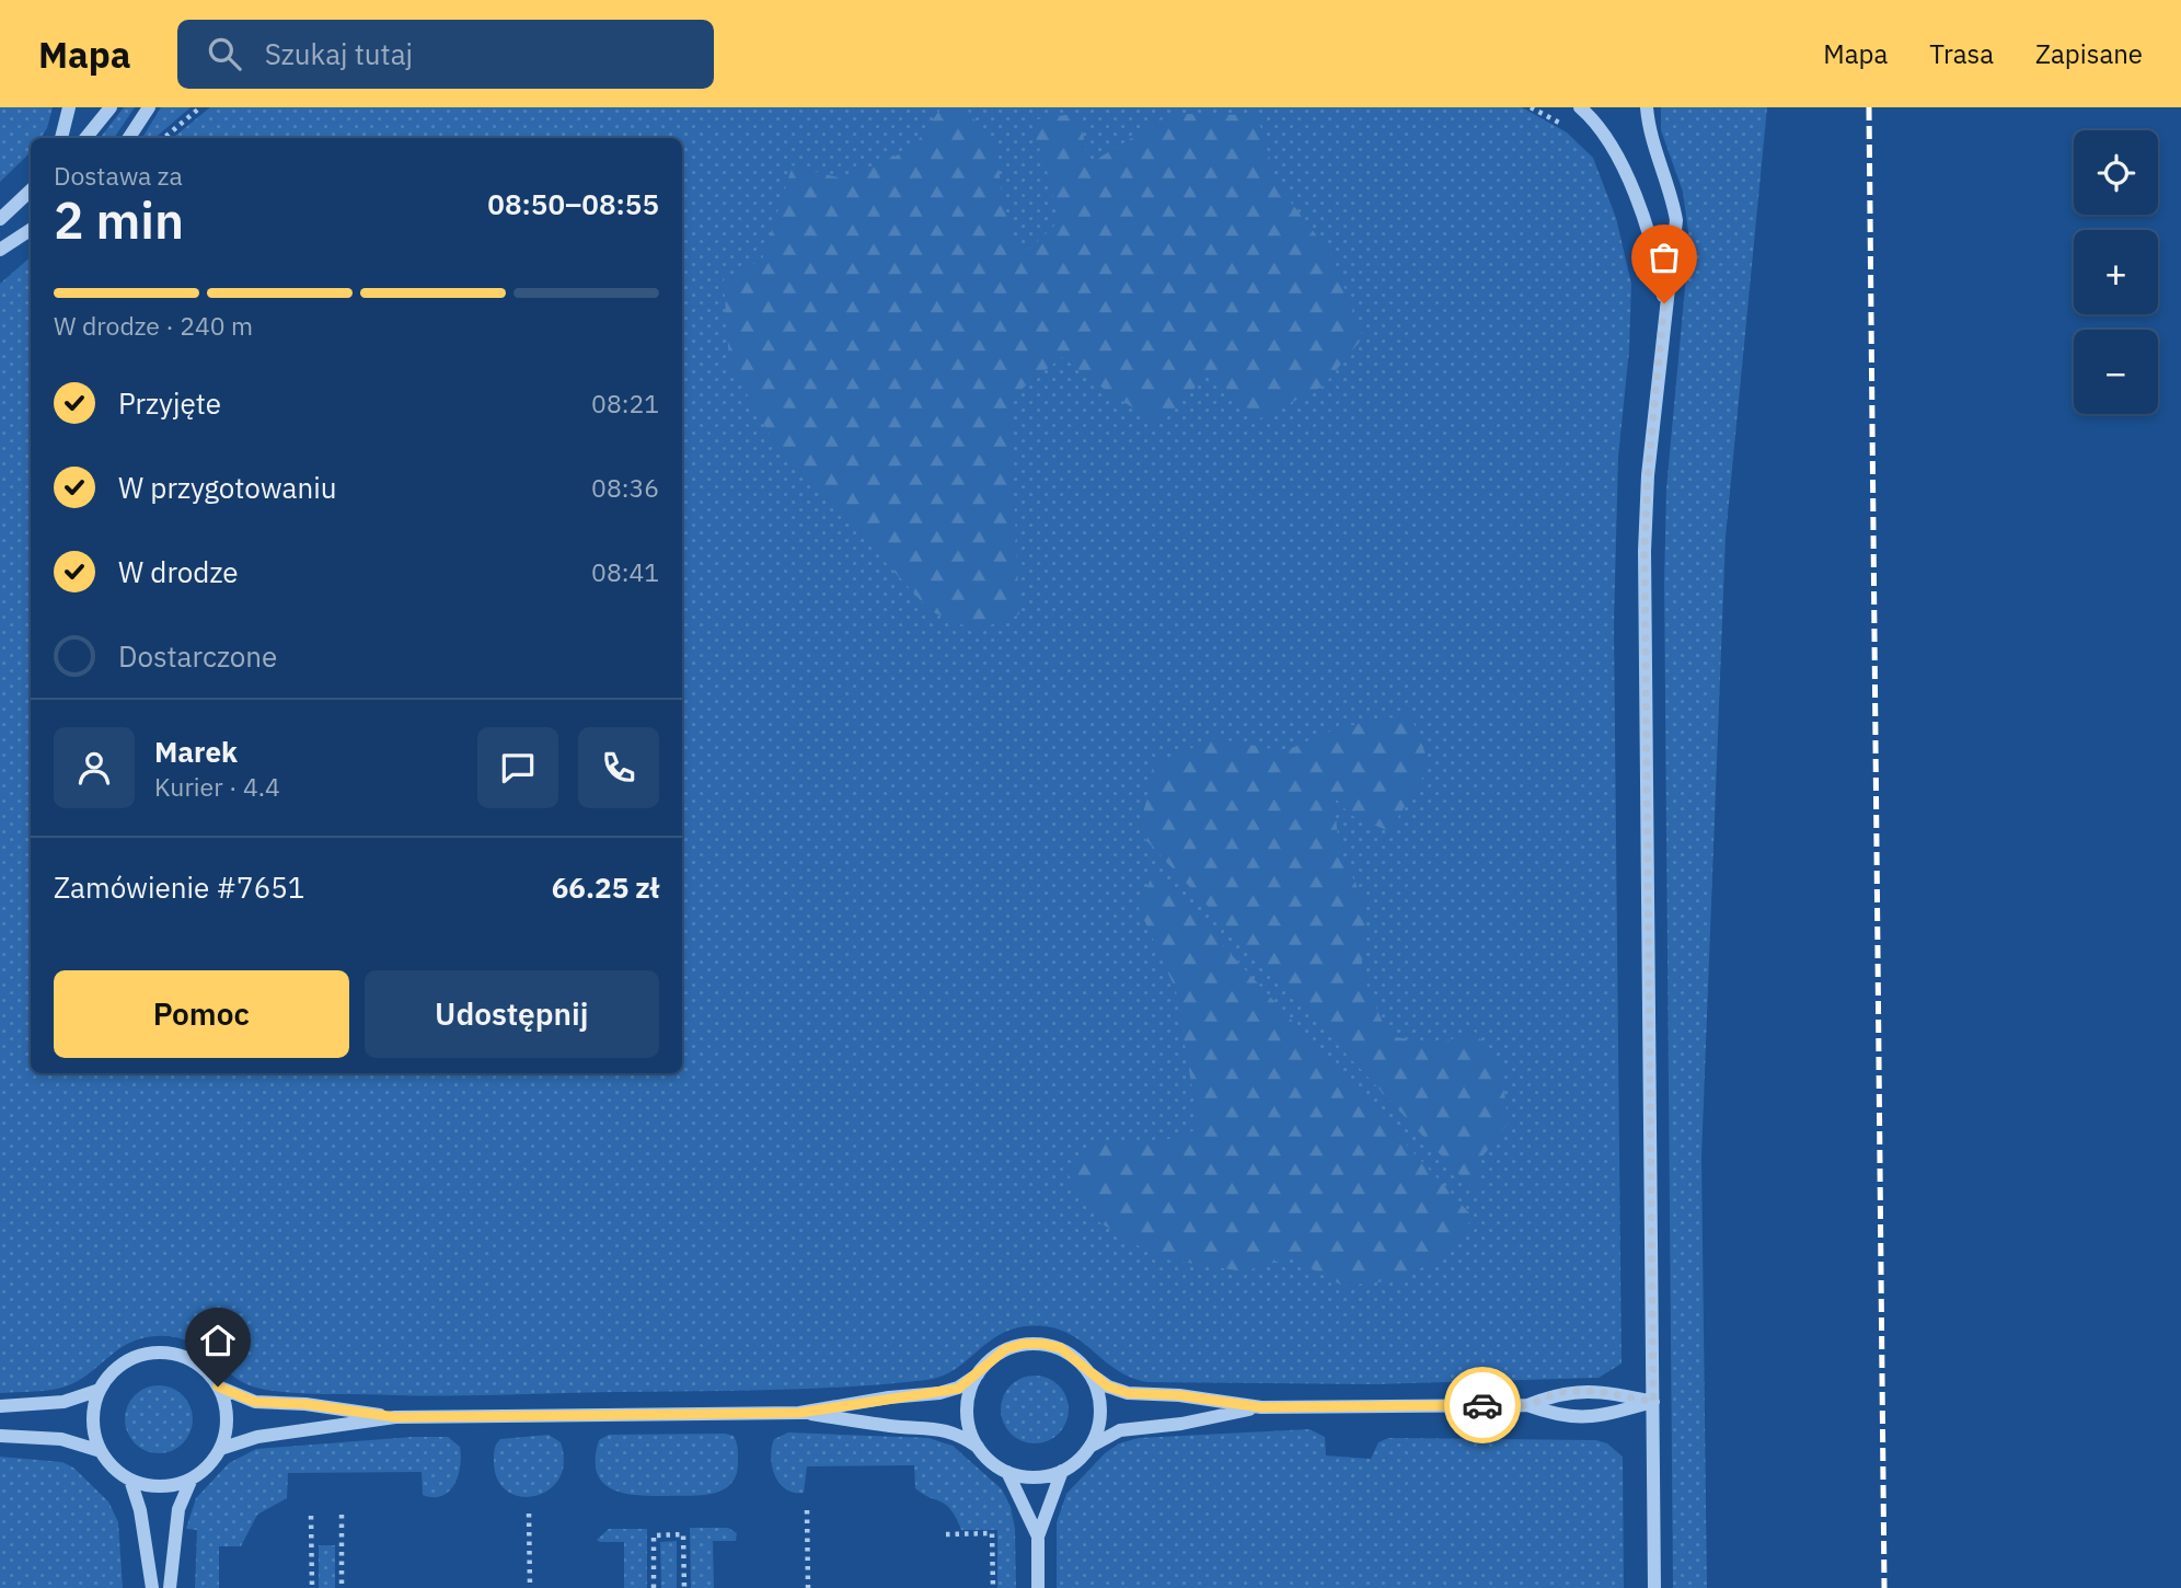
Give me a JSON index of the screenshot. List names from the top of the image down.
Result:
{
  "page": {
    "header": "Mapa",
    "search": "Szukaj tutaj",
    "nav": ["Mapa", "Trasa", "Zapisane"],
    "map_buttons": ["+", "−"],
    "heading": ["2 min", "Dostawa za", "08:50–08:55"],
    "panel": [
      "Marek",
      "Kurier · 4.4",
      "Zamówienie #7651",
      "66.25 zł"
    ],
    "bar": "W drodze · 240 m",
    "list": [
      ["Przyjęte", "08:21"],
      ["W przygotowaniu", "08:36"],
      ["W drodze", "08:41"],
      "Dostarczone"
    ],
    "buttons": ["Pomoc", "Udostępnij"]
  }
}
